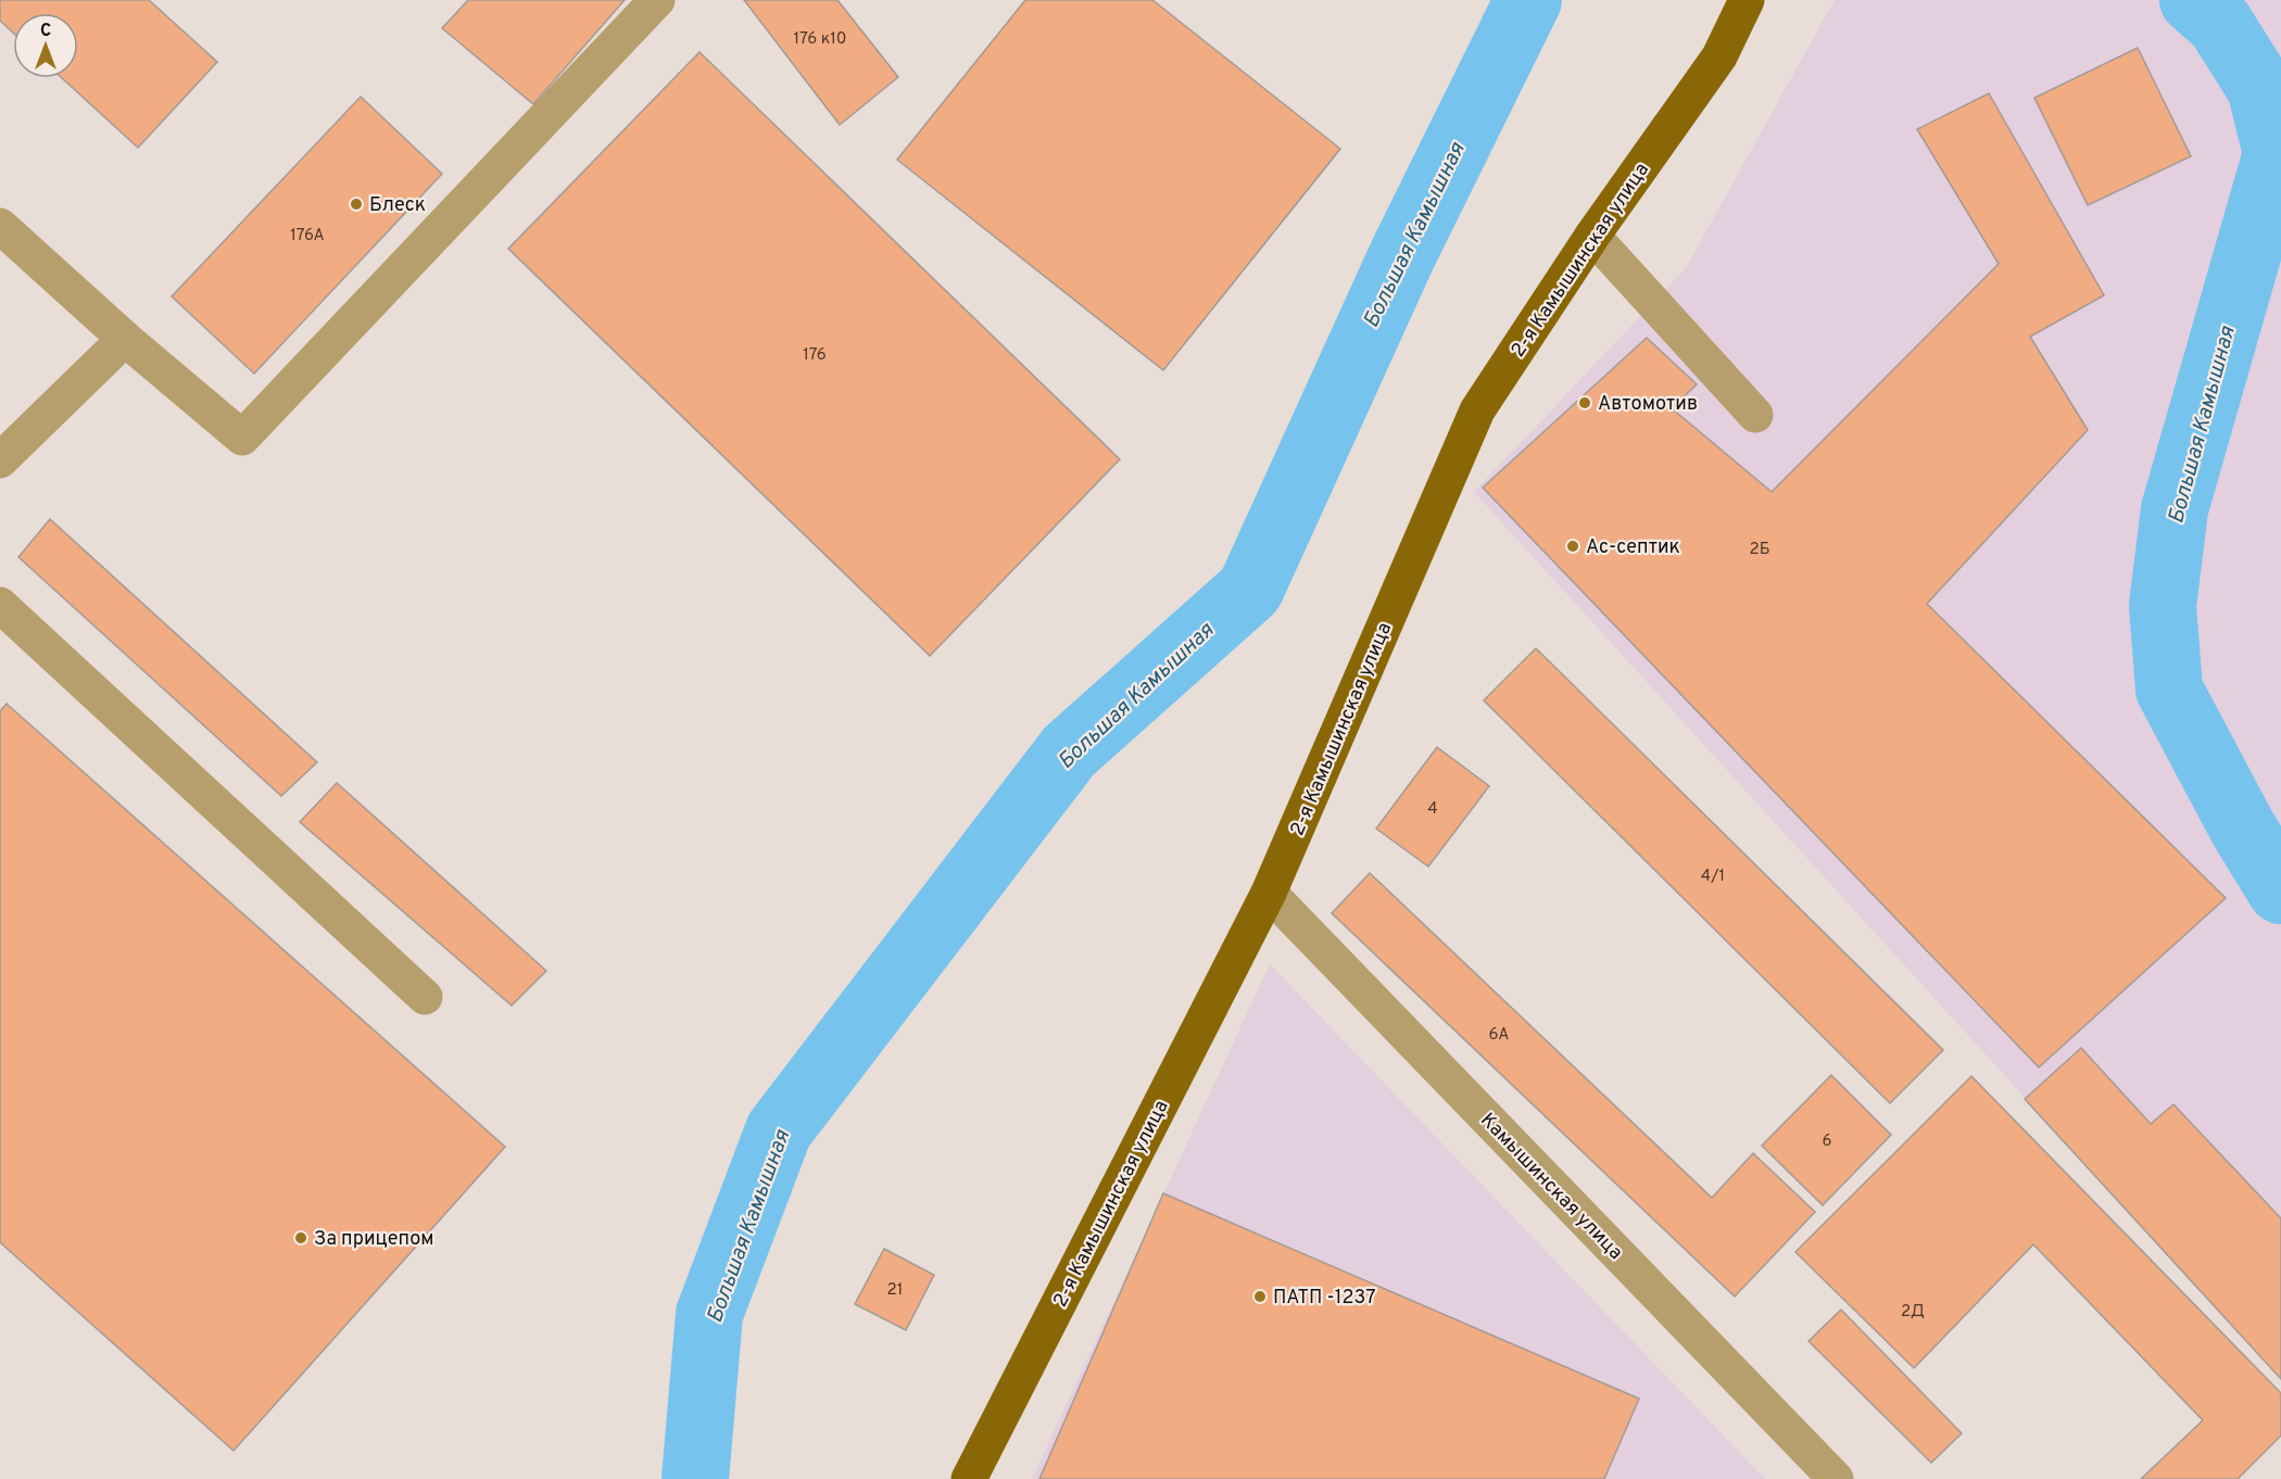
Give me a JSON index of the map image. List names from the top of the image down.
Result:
{
  "streets": {
    "main road": ["2-я Камышинская улица"],
    "street": ["Камышинская улица"]
  },
  "crossings": [
    ["2-я Камышинская улица", "Камышинская улица"]
  ],
  "water": ["Большая Камышная"],
  "places": [
    "Блеск",
    "Автомотив",
    "Ас-септик",
    "За прицепом",
    "ПАТП -1237"
  ],
  "house_numbers": [
    "176 к10",
    "176А",
    "176",
    "2Б",
    "4",
    "4/1",
    "6А",
    "6",
    "21",
    "2Д"
  ],
  "north": "top"
}
